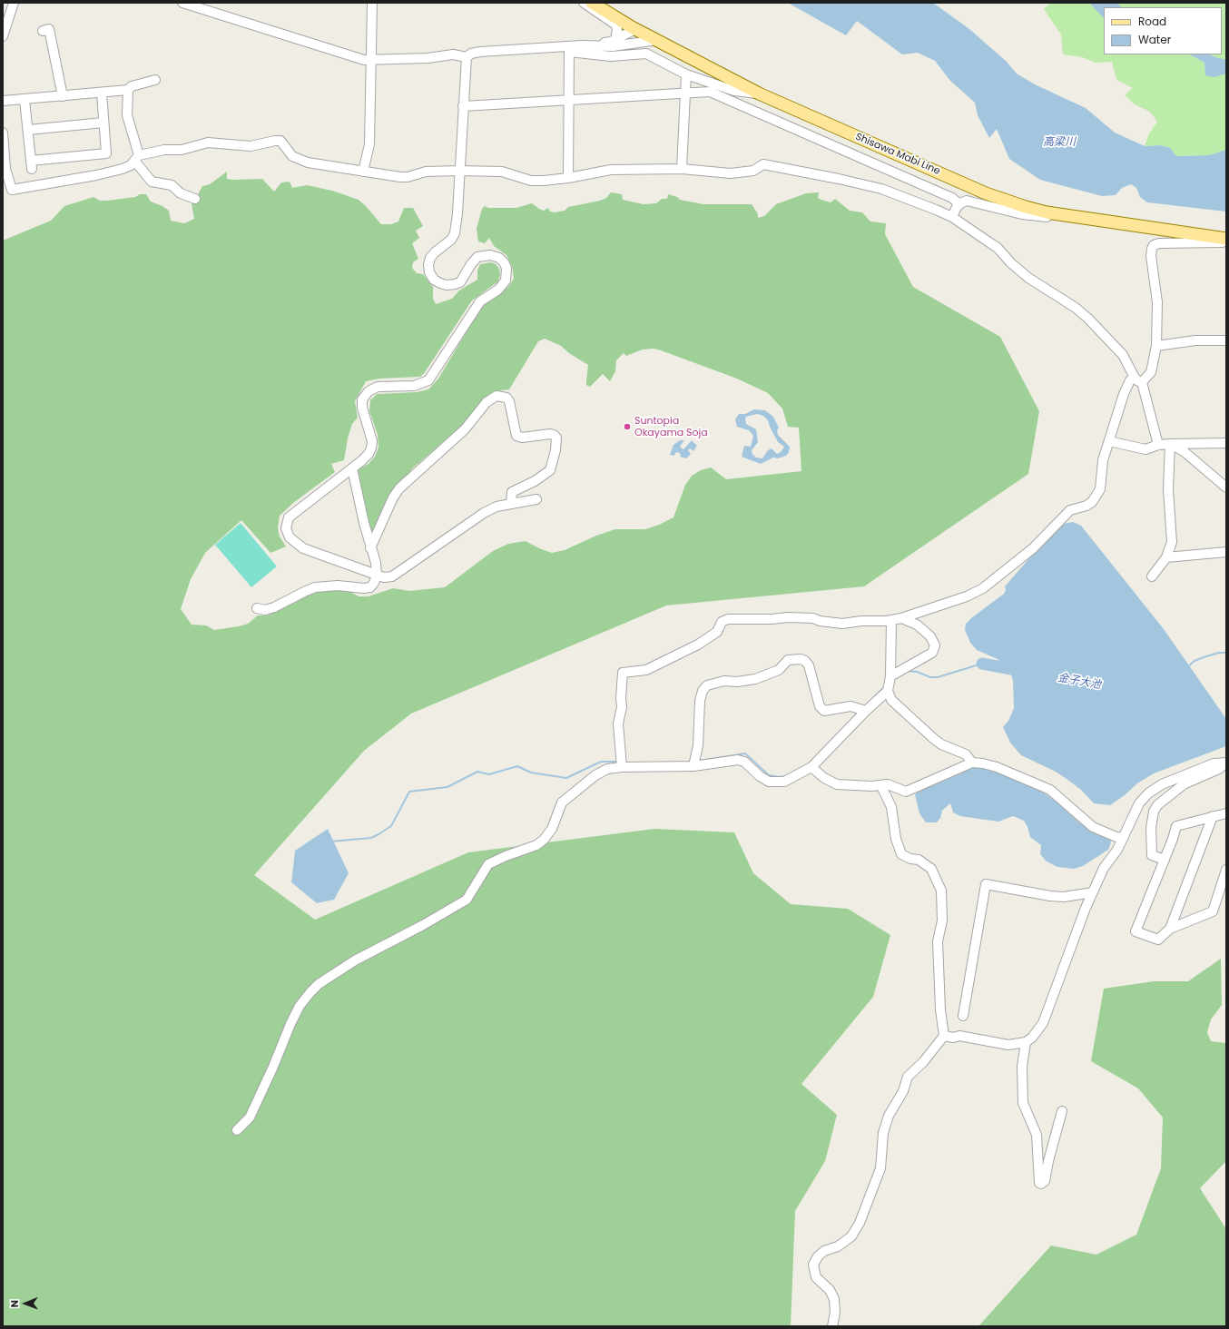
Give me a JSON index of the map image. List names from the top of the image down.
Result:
{
  "streets": {
    "main road": ["Shisawa Mabi Line"]
  },
  "water": ["高梁川", "金子大池"],
  "places": ["Suntopia Okayama Soja"],
  "legend": ["Road", "Water"],
  "north": "left"
}
